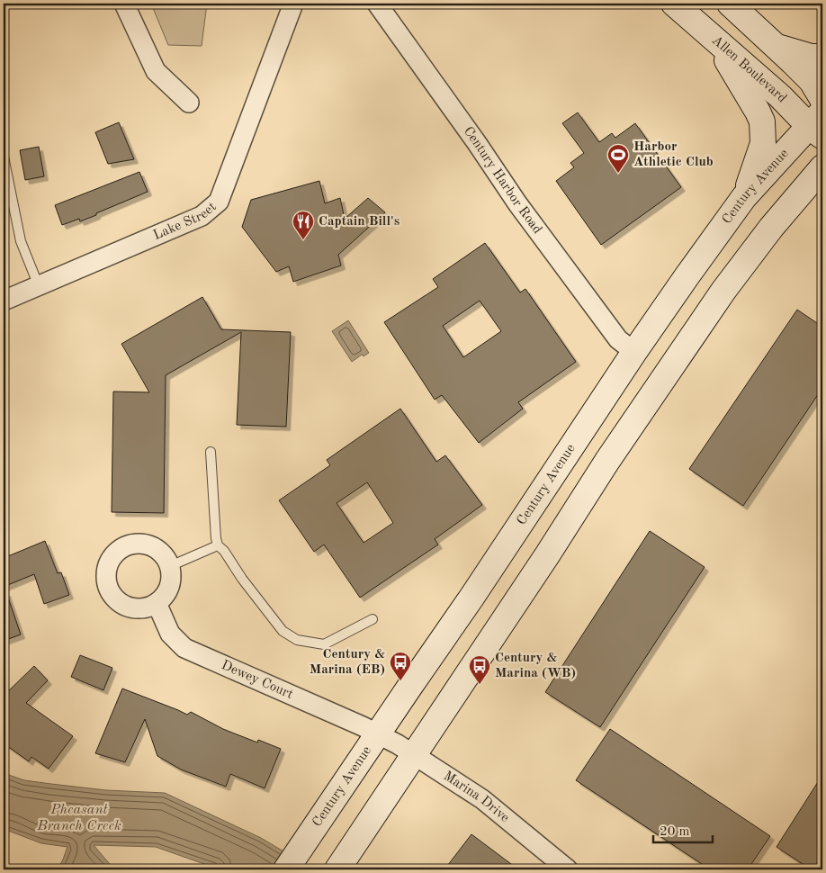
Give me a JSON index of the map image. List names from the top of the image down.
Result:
{
  "streets": {
    "main road": ["Allen Boulevard", "Century Avenue"],
    "street": [
      "Century Harbor Road",
      "Lake Street",
      "Dewey Court",
      "Marina Drive"
    ]
  },
  "crossings": [
    ["Allen Boulevard", "Century Avenue"],
    ["Century Harbor Road", "Century Avenue"],
    ["Century Avenue", "Dewey Court"],
    ["Century Avenue", "Marina Drive"],
    ["Dewey Court", "Marina Drive"]
  ],
  "water": ["Pheasant Branch Creek"],
  "places": {
    "sports": ["Harbor Athletic Club"],
    "restaurant": ["Captain Bill's"],
    "bus stop": ["Century & Marina (EB)", "Century & Marina (WB)"]
  },
  "scale_bar": "20 m"
}
